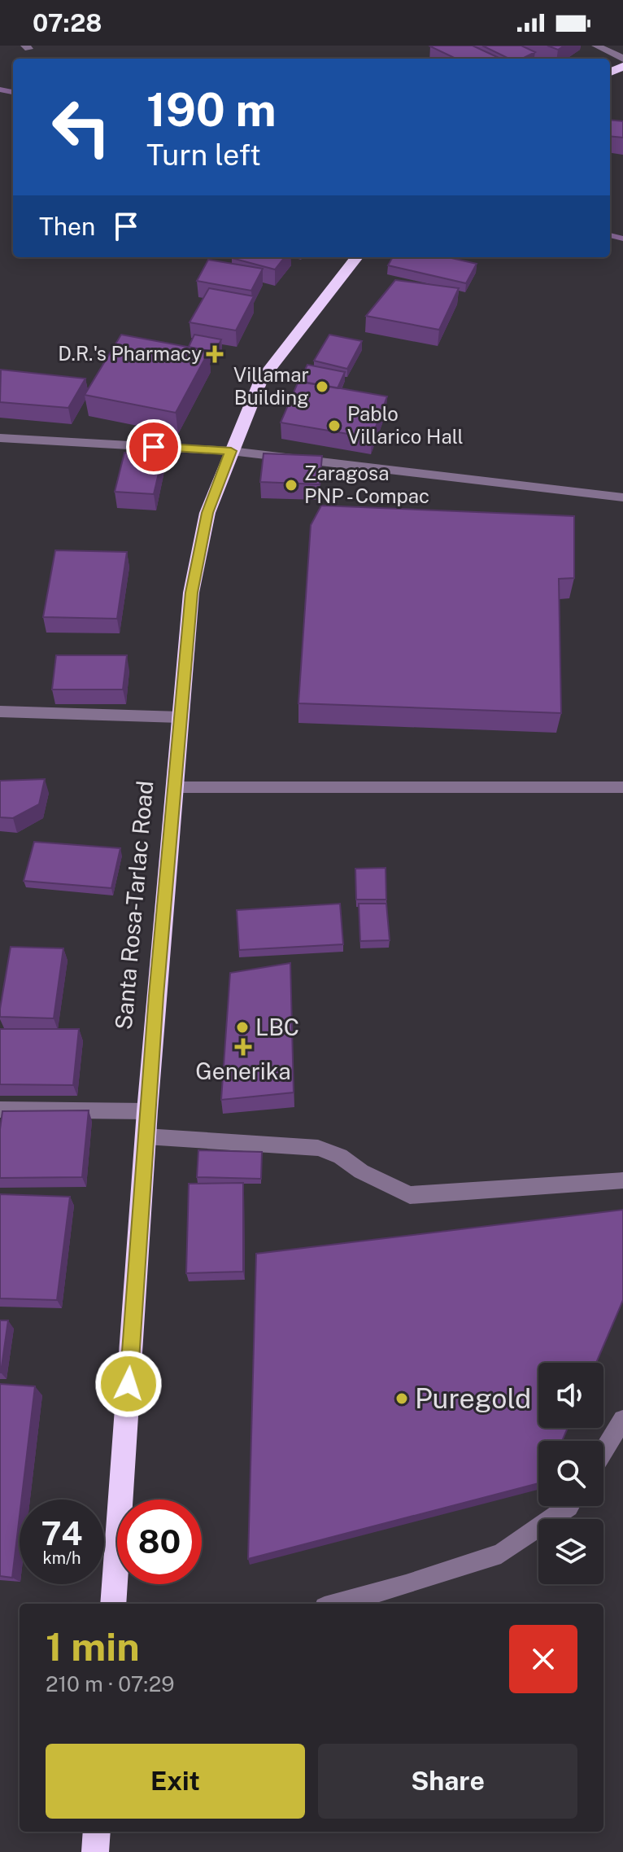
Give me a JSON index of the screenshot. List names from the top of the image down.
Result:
{
  "streets": {
    "highway": ["Santa Rosa-Tarlac Road"]
  },
  "places": {
    "health": ["D.R.'s Pharmacy", "Generika"],
    "other": [
      "Villamar Building",
      "Pablo Villarico Hall",
      "Zaragosa PNP - Compac",
      "LBC",
      "Puregold"
    ]
  },
  "page": {
    "status": "07:28",
    "turn": ["190 m", "Turn left"],
    "then": "Then",
    "speed": "74 km/h",
    "limit": "80",
    "heading": ["1 min", "210 m · 07:29"],
    "buttons": ["Exit", "Share"]
  }
}
